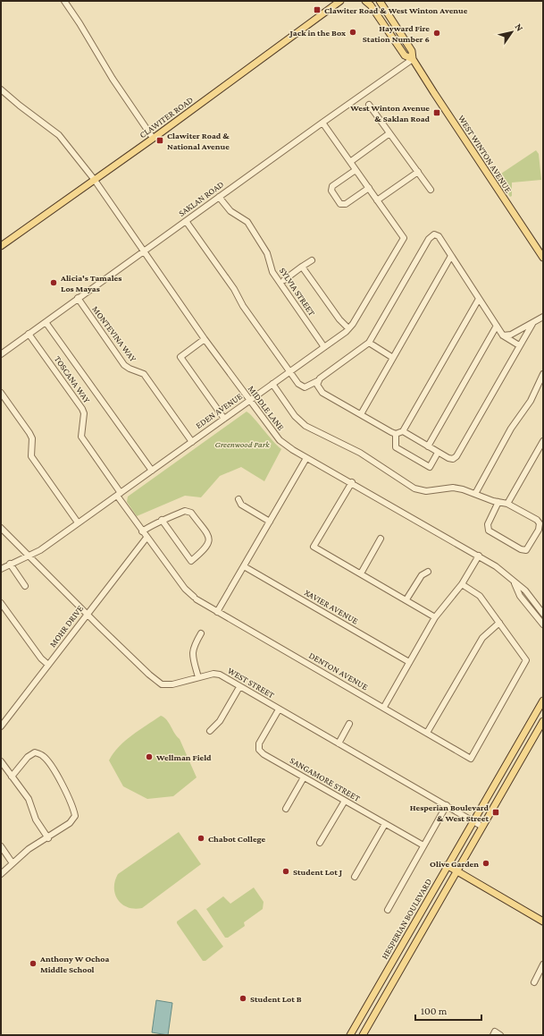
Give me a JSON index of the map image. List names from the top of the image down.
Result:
{
  "streets": {
    "main road": ["CLAWITER ROAD", "WEST WINTON AVENUE", "HESPERIAN BOULEVARD"],
    "street": [
      "SAKLAN ROAD",
      "SYLVIA STREET",
      "MONTEVINA WAY",
      "TOSCANA WAY",
      "MIDDLE LANE",
      "EDEN AVENUE",
      "XAVIER AVENUE",
      "MOHR DRIVE",
      "DENTON AVENUE",
      "WEST STREET",
      "SANGAMORE STREET"
    ]
  },
  "crossings": [
    ["CLAWITER ROAD", "MIDDLE LANE"],
    ["WEST WINTON AVENUE", "SAKLAN ROAD"],
    ["SAKLAN ROAD", "SYLVIA STREET"],
    ["SAKLAN ROAD", "MONTEVINA WAY"],
    ["SAKLAN ROAD", "TOSCANA WAY"],
    ["SAKLAN ROAD", "MIDDLE LANE"],
    ["SYLVIA STREET", "EDEN AVENUE"],
    ["MONTEVINA WAY", "EDEN AVENUE"],
    ["TOSCANA WAY", "EDEN AVENUE"],
    ["TOSCANA WAY", "DENTON AVENUE"],
    ["MIDDLE LANE", "EDEN AVENUE"],
    ["EDEN AVENUE", "DENTON AVENUE"],
    ["EDEN AVENUE", "WEST STREET"],
    ["MOHR DRIVE", "DENTON AVENUE"],
    ["MOHR DRIVE", "WEST STREET"],
    ["WEST STREET", "SANGAMORE STREET"],
    ["WEST STREET", "HESPERIAN BOULEVARD"]
  ],
  "parks": ["Greenwood Park"],
  "places": {
    "transit": [
      "Clawiter Road & West Winton Avenue",
      "West Winton Avenue & Saklan Road",
      "Clawiter Road & National Avenue",
      "Hesperian Boulevard & West Street"
    ],
    "other": [
      "Jack in the Box",
      "Hayward Fire Station Number 6",
      "Alicia's Tamales Los Mayas",
      "Wellman Field",
      "Chabot College",
      "Olive Garden",
      "Student Lot J",
      "Anthony W Ochoa Middle School",
      "Student Lot B"
    ]
  },
  "scale_bar": "100 m",
  "north": "top right"
}
